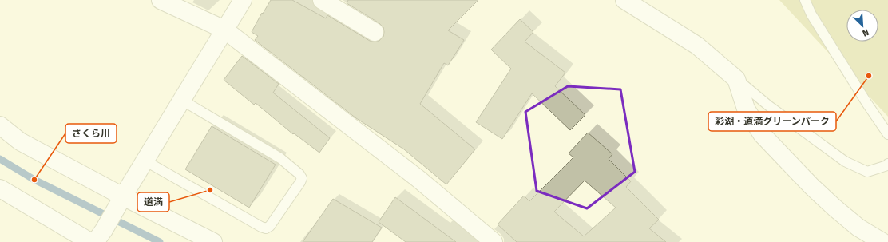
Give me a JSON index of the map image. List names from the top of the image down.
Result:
{
  "places": ["彩湖・道満グリーンパーク", "さくら川", "道満"],
  "north": "bottom right"
}
